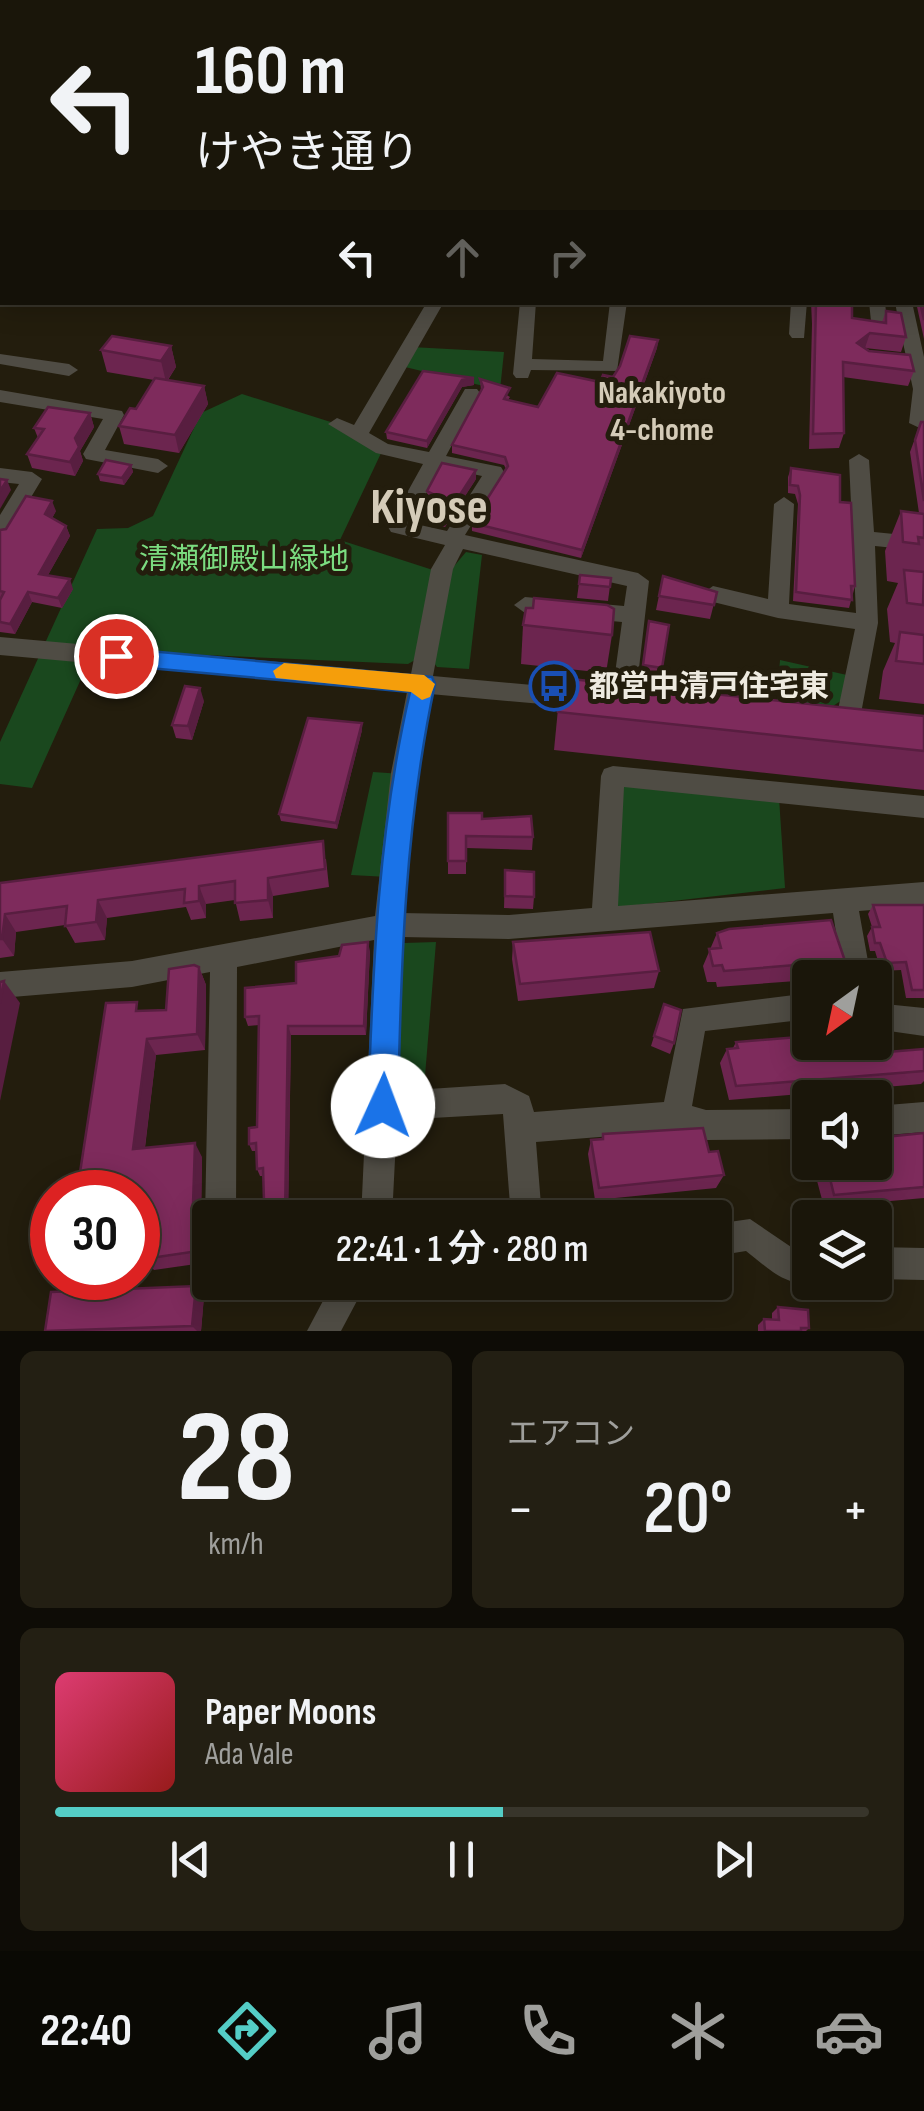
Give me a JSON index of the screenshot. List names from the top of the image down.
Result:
{
  "districts": ["Nakakiyoto 4-chome", "Kiyose"],
  "parks": ["清瀬御殿山緑地"],
  "places": {
    "bus stop": ["都営中清戸住宅東"]
  },
  "north": "bottom left",
  "page": {
    "turn": ["160 m", "けやき通り"],
    "limit": "30",
    "trip": "22:41 · 1 分 · 280 m",
    "tile": [
      ["28", "km/h"],
      "エアコン"
    ],
    "heat": ["−", "20°", "+"],
    "song": ["Paper Moons", "Ada Vale"],
    "tabs": "22:40"
  }
}
